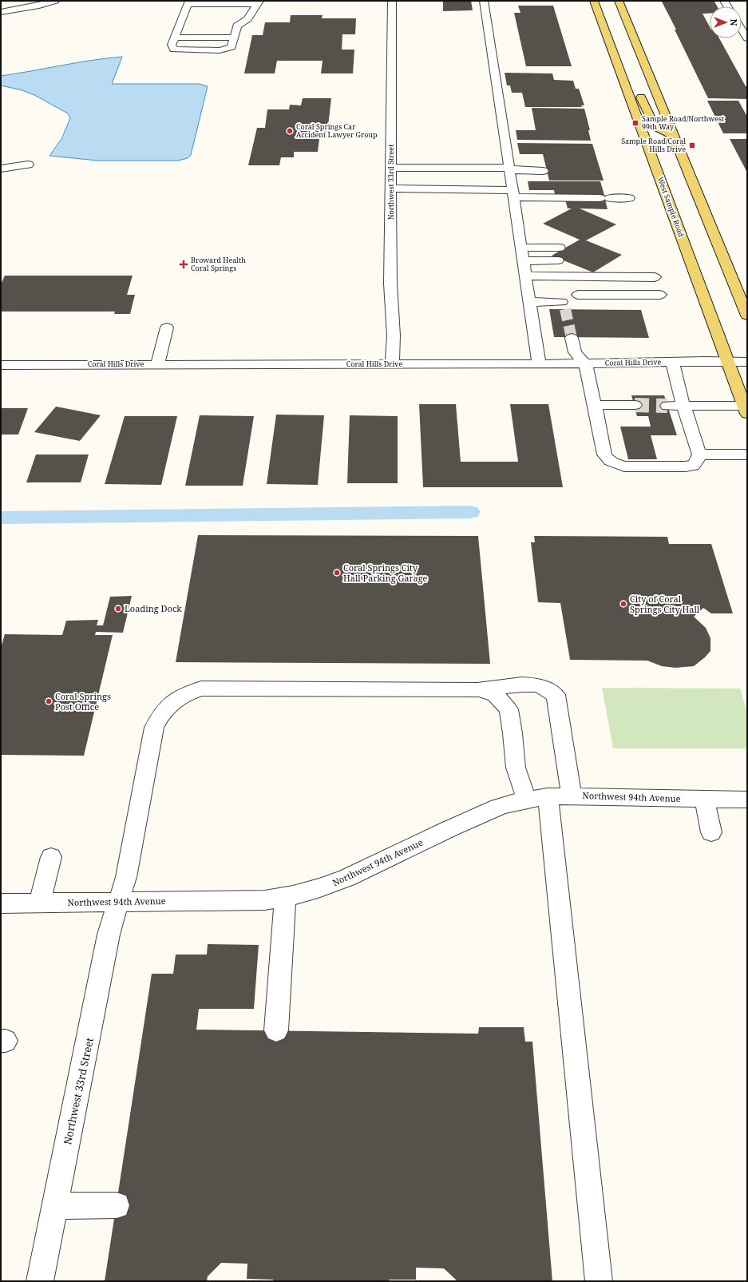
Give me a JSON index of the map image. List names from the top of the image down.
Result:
{
  "streets": {
    "main road": ["West Sample Road"],
    "street": ["Northwest 33rd Street", "Coral Hills Drive", "Northwest 94th Avenue"]
  },
  "crossings": [
    ["Northwest 33rd Street", "Coral Hills Drive"],
    ["Northwest 33rd Street", "Northwest 94th Avenue"],
    ["West Sample Road", "Coral Hills Drive"]
  ],
  "places": {
    "transit": ["Sample Road/Northwest 99th Way", "Sample Road/Coral Hills Drive"],
    "other": [
      "Coral Springs Car Accident Lawyer Group",
      "Coral Springs City Hall Parking Garage",
      "City of Coral Springs City Hall",
      "Loading Dock",
      "Coral Springs Post Office"
    ],
    "health": ["Broward Health Coral Springs"]
  },
  "north": "right"
}
